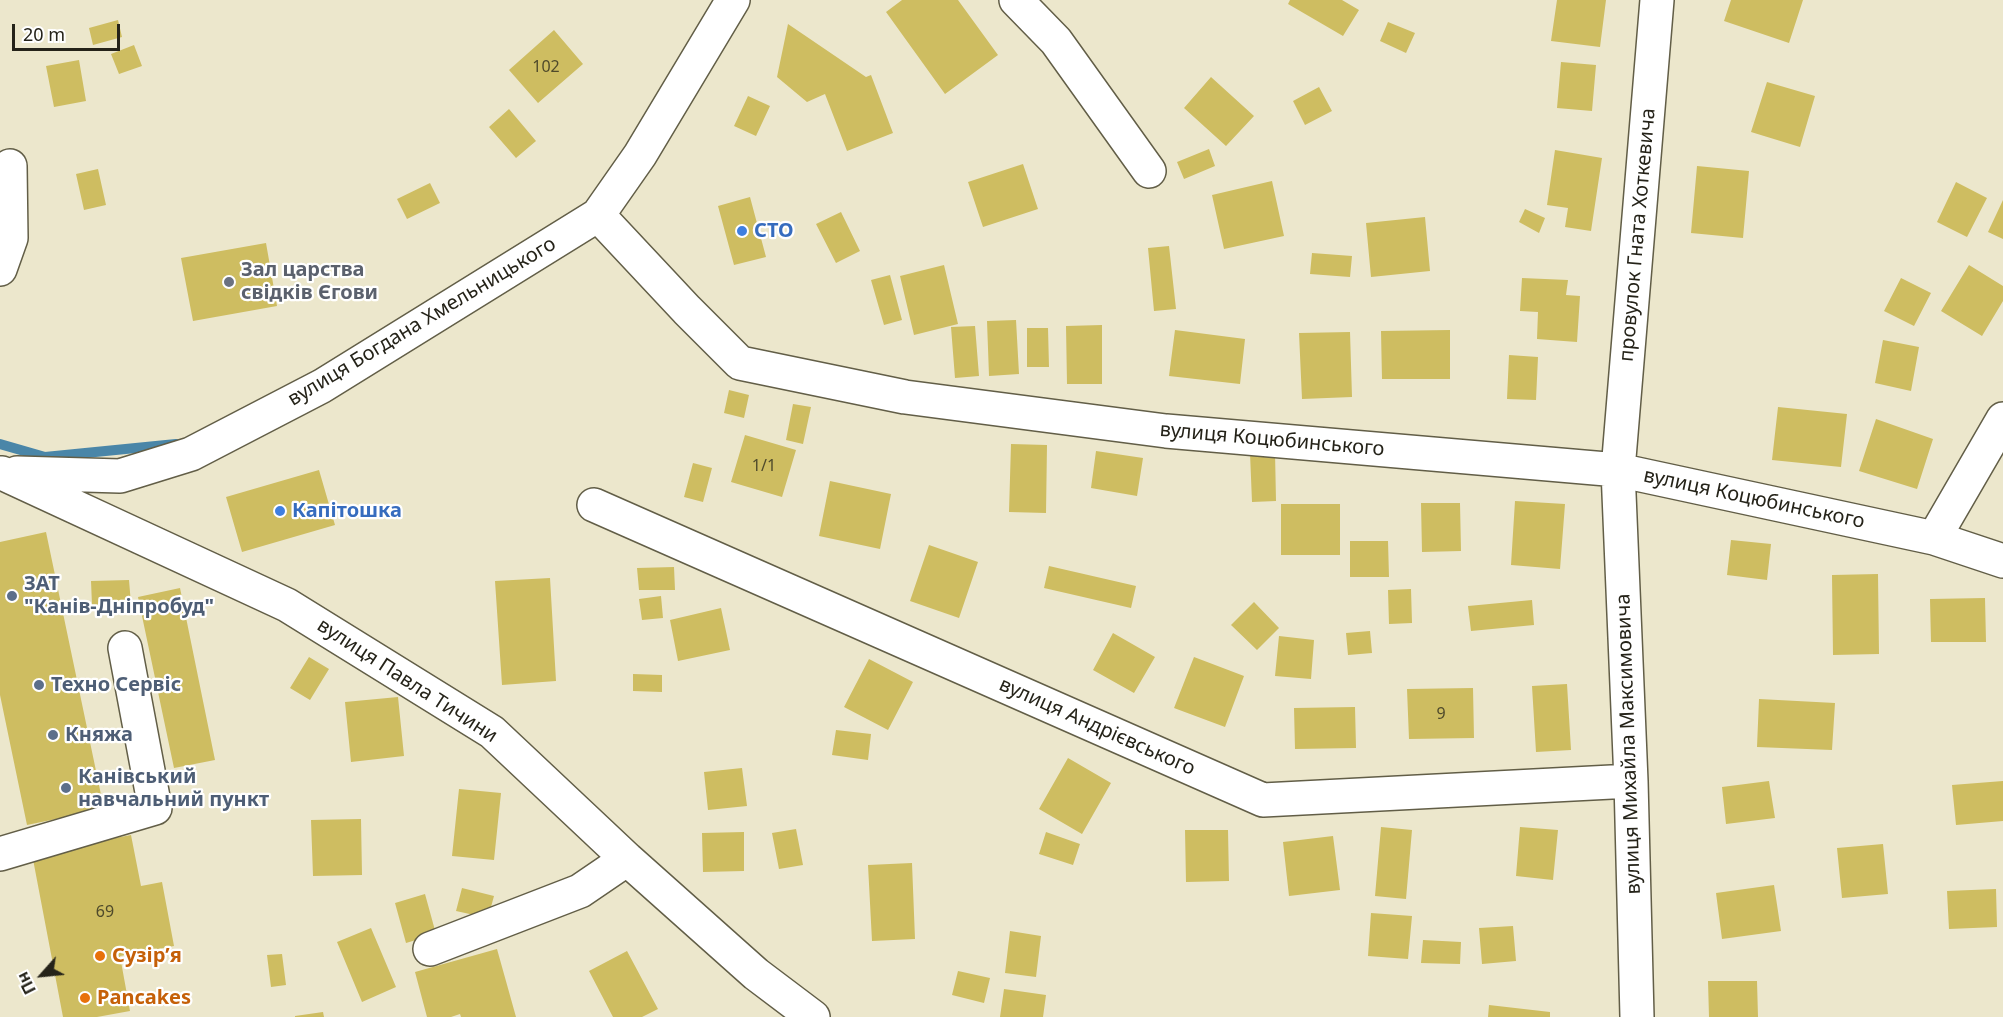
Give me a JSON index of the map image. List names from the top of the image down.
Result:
{
  "streets": {
    "street": [
      "провулок Гната Хоткевича",
      "вулиця Богдана Хмельницького",
      "вулиця Коцюбинського",
      "вулиця Павла Тичини",
      "вулиця Андрієвського",
      "вулиця Михайла Максимовича"
    ]
  },
  "crossings": [
    ["провулок Гната Хоткевича", "вулиця Коцюбинського"],
    ["провулок Гната Хоткевича", "вулиця Михайла Максимовича"],
    ["вулиця Богдана Хмельницького", "вулиця Коцюбинського"],
    ["вулиця Богдана Хмельницького", "вулиця Павла Тичини"],
    ["вулиця Коцюбинського", "вулиця Михайла Максимовича"],
    ["вулиця Андрієвського", "вулиця Михайла Максимовича"]
  ],
  "places": [
    "СТО",
    "Зал царства свідків Єгови",
    "Капітошка",
    "ЗАТ \"Канів-Дніпробуд\"",
    "Техно Сервіс",
    "Княжа",
    "Канівський навчальний пункт",
    "Сузір’я",
    "Pancakes"
  ],
  "house_numbers": [
    "102",
    "1/1",
    "9",
    "69"
  ],
  "scale_bar": "20 m",
  "north": "bottom left"
}
